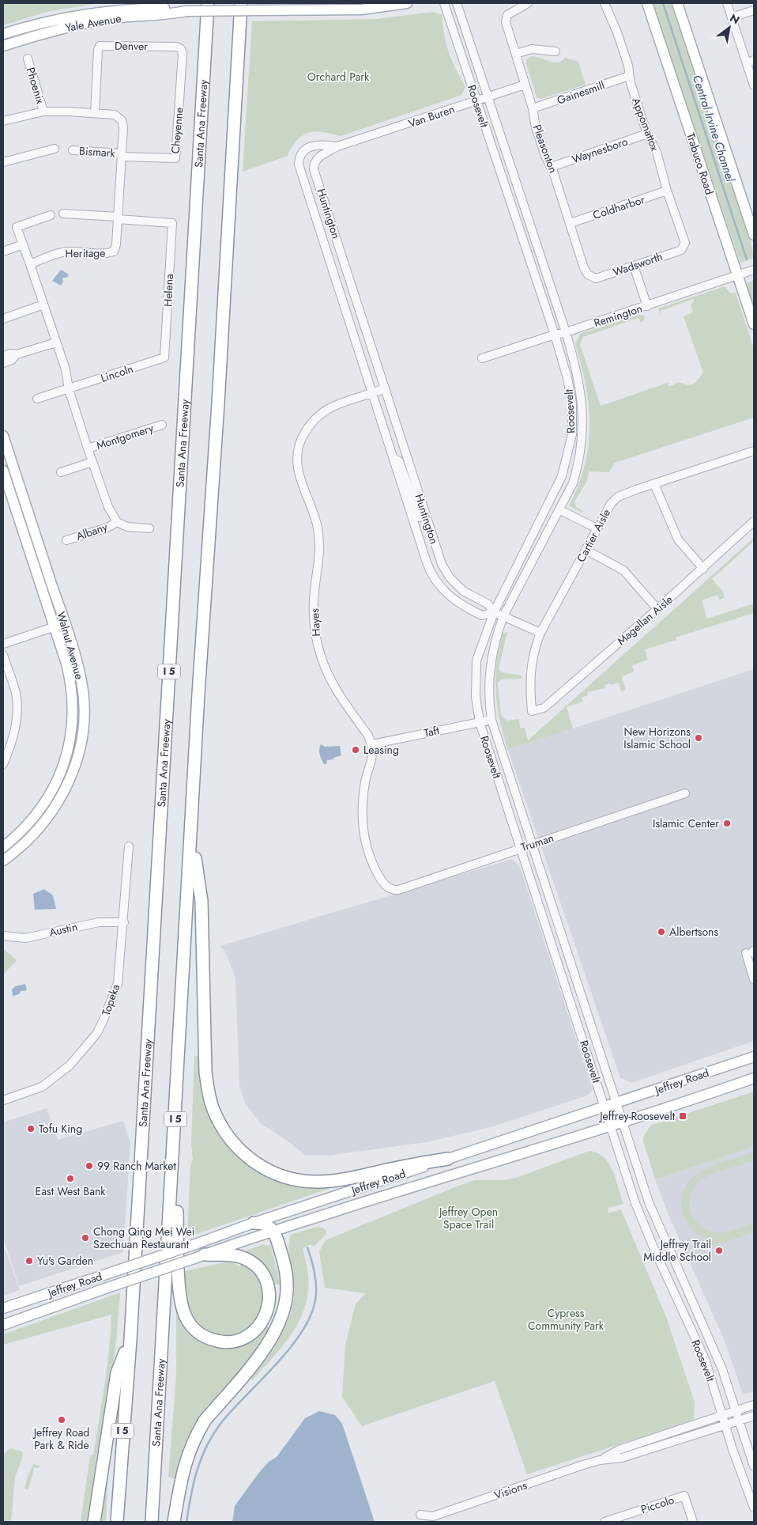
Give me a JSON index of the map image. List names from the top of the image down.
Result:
{
  "streets": {
    "highway": ["Santa Ana Freeway", "I 5"],
    "main road": [
      "Yale Avenue",
      "Trabuco Road",
      "Walnut Avenue",
      "Jeffrey Road"
    ],
    "street": [
      "Denver",
      "Phoenix",
      "Gainesmill",
      "Roosevelt",
      "Van Buren",
      "Appomattox",
      "Cheyenne",
      "Pleasonton",
      "Waynesboro",
      "Bismark",
      "Coldharbor",
      "Huntington",
      "Heritage",
      "Wadsworth",
      "Helena",
      "Remington",
      "Lincoln",
      "Montgomery",
      "Albany",
      "Cartier Aisle",
      "Magellan Aisle",
      "Hayes",
      "Taft",
      "Truman",
      "Austin",
      "Topeka",
      "Visions",
      "Piccolo"
    ]
  },
  "crossings": [
    ["Denver", "Cheyenne"],
    ["Denver", "Heritage"],
    ["Phoenix", "Heritage"],
    ["Gainesmill", "Appomattox"],
    ["Gainesmill", "Pleasonton"],
    ["Roosevelt", "Van Buren"],
    ["Roosevelt", "Huntington"],
    ["Roosevelt", "Remington"],
    ["Roosevelt", "Taft"],
    ["Roosevelt", "Truman"],
    ["Roosevelt", "Jeffrey Road"],
    ["Roosevelt", "Visions"],
    ["Van Buren", "Pleasonton"],
    ["Van Buren", "Huntington"],
    ["Appomattox", "Waynesboro"],
    ["Appomattox", "Coldharbor"],
    ["Appomattox", "Wadsworth"],
    ["Cheyenne", "Bismark"],
    ["Cheyenne", "Heritage"],
    ["Pleasonton", "Waynesboro"],
    ["Pleasonton", "Coldharbor"],
    ["Pleasonton", "Wadsworth"],
    ["Bismark", "Heritage"],
    ["Trabuco Road", "Remington"],
    ["Huntington", "Cartier Aisle"],
    ["Huntington", "Hayes"],
    ["Heritage", "Helena"],
    ["Helena", "Lincoln"],
    ["Cartier Aisle", "Magellan Aisle"],
    ["Hayes", "Taft"],
    ["Hayes", "Truman"],
    ["Austin", "Topeka"]
  ],
  "water": ["Central Irvine Channel"],
  "parks": ["Orchard Park", "Jeffrey Open Space Trail", "Cypress Community Park"],
  "places": {
    "other": [
      "New Horizons Islamic School",
      "Leasing",
      "Islamic Center",
      "Albertsons",
      "Tofu King",
      "99 Ranch Market",
      "East West Bank",
      "Chong Qing Mei Wei Szechuan Restaurant",
      "Jeffrey Trail Middle School",
      "Yu's Garden",
      "Jeffrey Road Park & Ride"
    ],
    "transit": ["Jeffrey-Roosevelt"]
  },
  "north": "top right"
}
